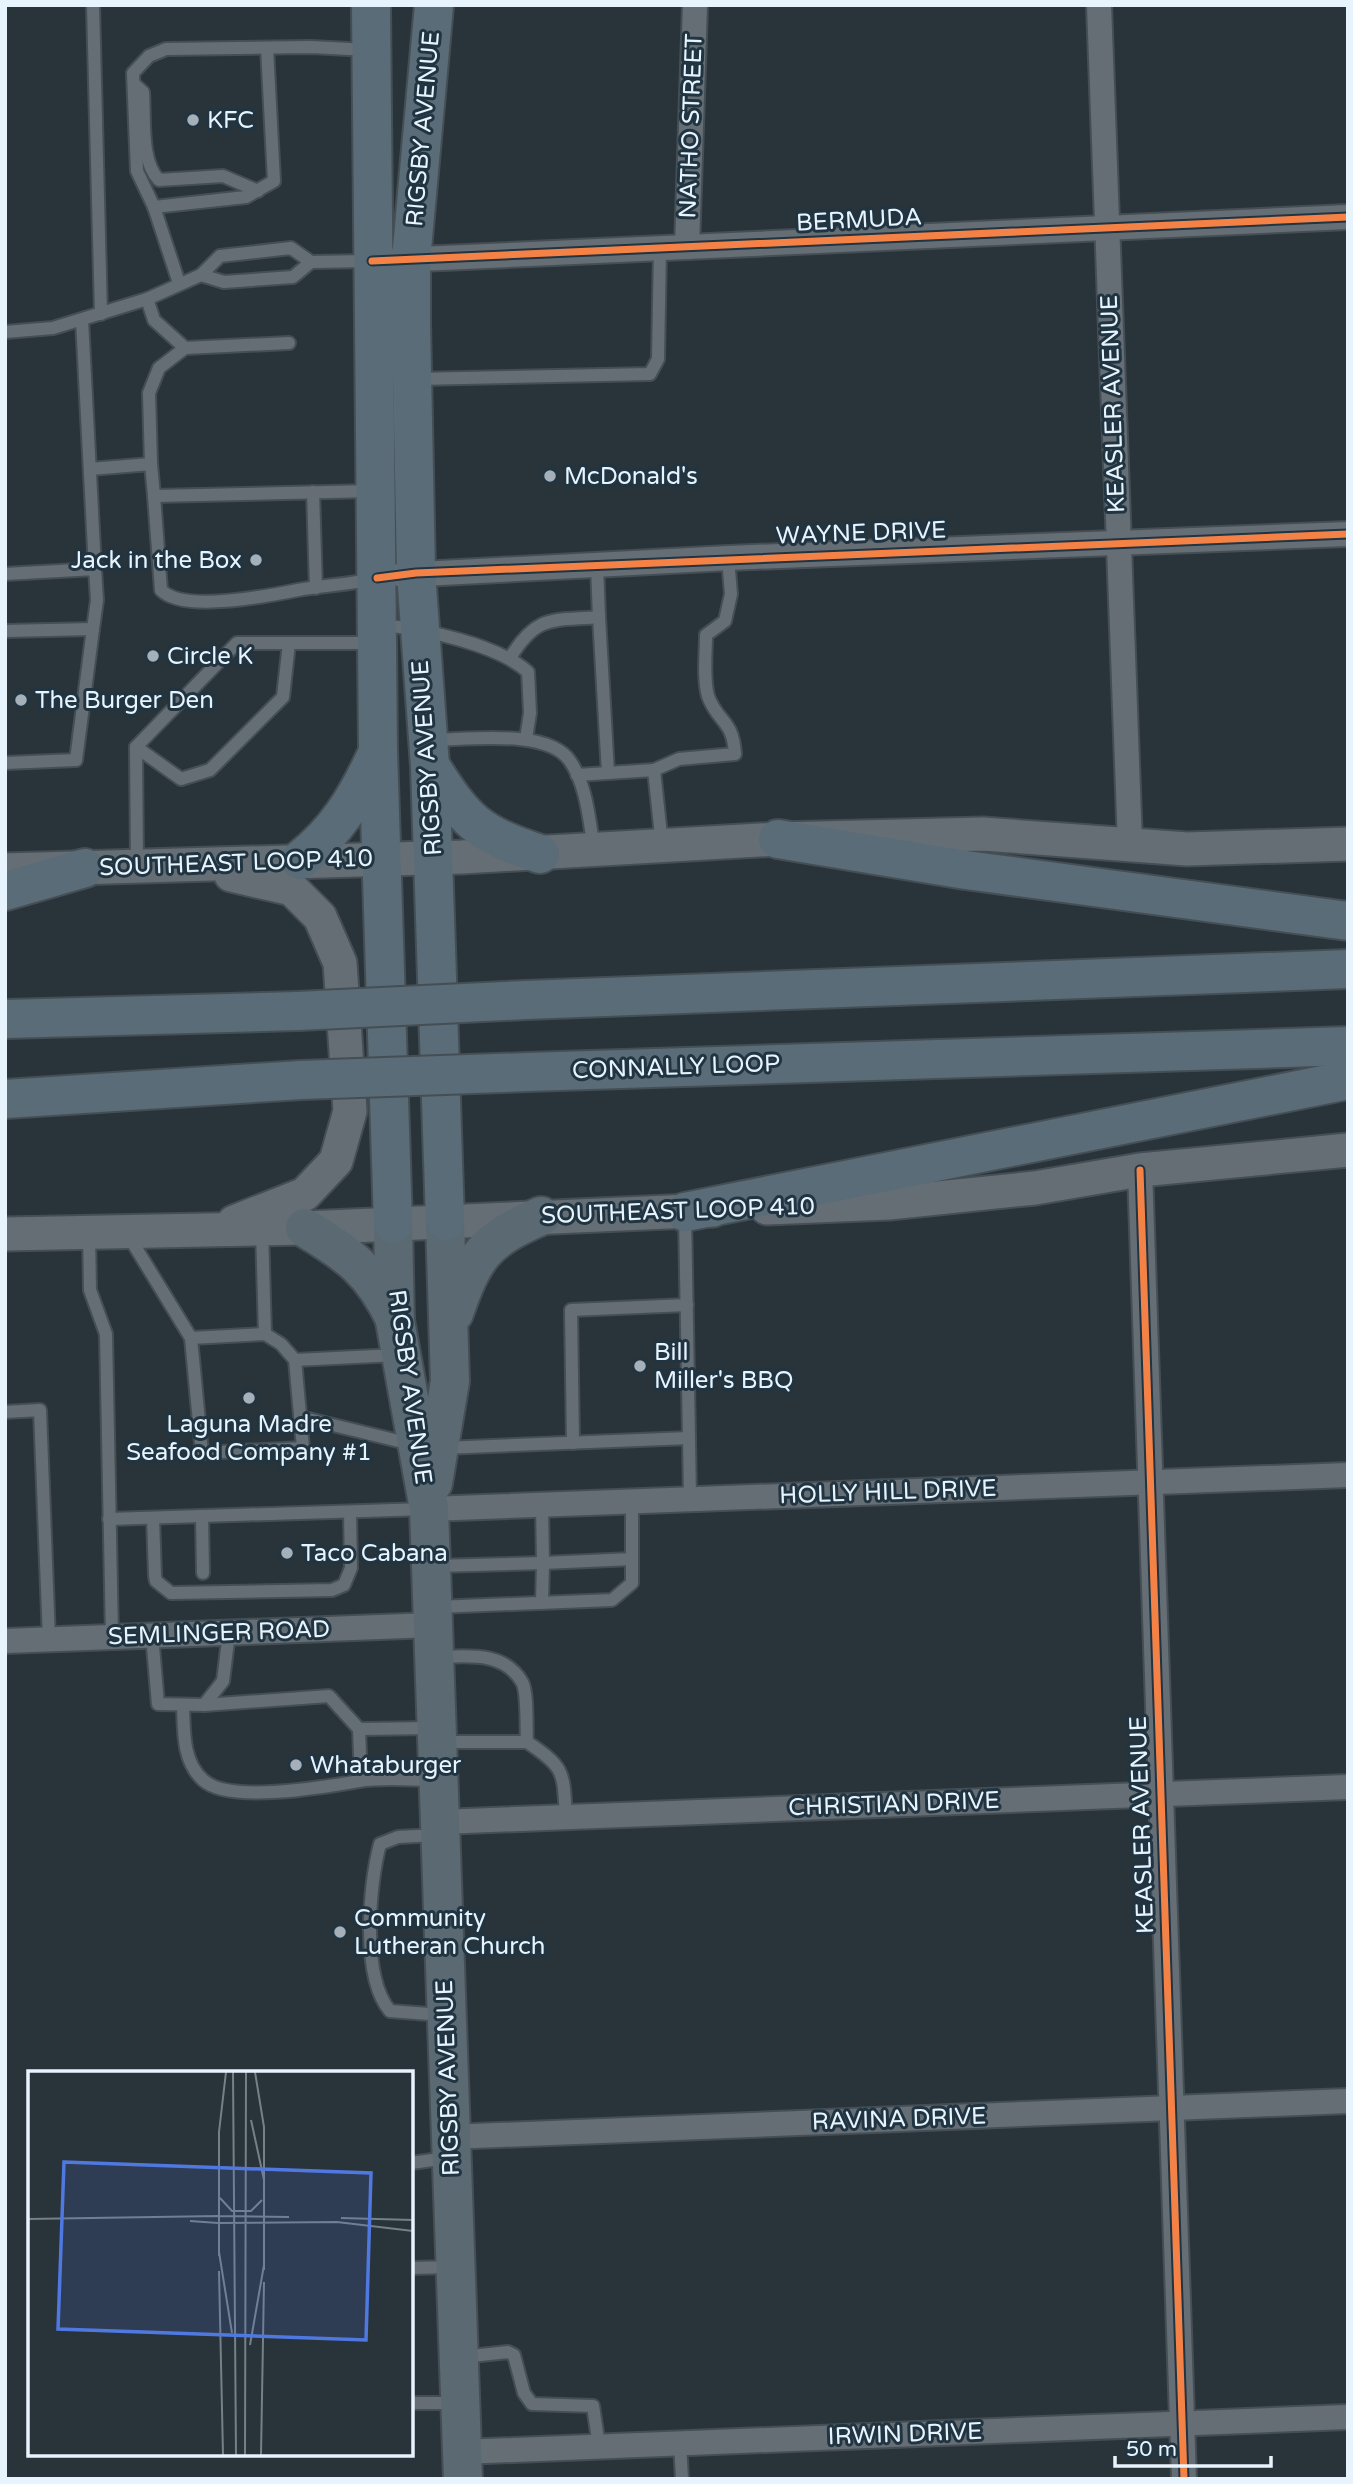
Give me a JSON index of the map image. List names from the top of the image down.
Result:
{
  "streets": {
    "highway": ["RIGSBY AVENUE", "CONNALLY LOOP"],
    "main road": ["SOUTHEAST LOOP 410"],
    "street": [
      "NATHO STREET",
      "BERMUDA",
      "KEASLER AVENUE",
      "WAYNE DRIVE",
      "HOLLY HILL DRIVE",
      "SEMLINGER ROAD",
      "CHRISTIAN DRIVE",
      "RAVINA DRIVE",
      "IRWIN DRIVE"
    ]
  },
  "crossings": [
    ["NATHO STREET", "BERMUDA"],
    ["RIGSBY AVENUE", "BERMUDA"],
    ["RIGSBY AVENUE", "WAYNE DRIVE"],
    ["RIGSBY AVENUE", "SOUTHEAST LOOP 410"],
    ["RIGSBY AVENUE", "HOLLY HILL DRIVE"],
    ["RIGSBY AVENUE", "SEMLINGER ROAD"],
    ["RIGSBY AVENUE", "CHRISTIAN DRIVE"],
    ["RIGSBY AVENUE", "RAVINA DRIVE"],
    ["RIGSBY AVENUE", "IRWIN DRIVE"],
    ["BERMUDA", "KEASLER AVENUE"],
    ["KEASLER AVENUE", "WAYNE DRIVE"],
    ["KEASLER AVENUE", "SOUTHEAST LOOP 410"],
    ["KEASLER AVENUE", "HOLLY HILL DRIVE"],
    ["KEASLER AVENUE", "CHRISTIAN DRIVE"],
    ["KEASLER AVENUE", "RAVINA DRIVE"],
    ["KEASLER AVENUE", "IRWIN DRIVE"]
  ],
  "places": [
    "KFC",
    "McDonald's",
    "Jack in the Box",
    "Circle K",
    "The Burger Den",
    "Bill Miller's BBQ",
    "Laguna Madre Seafood Company #1",
    "Taco Cabana",
    "Whataburger",
    "Community Lutheran Church"
  ],
  "scale_bar": "50 m"
}
